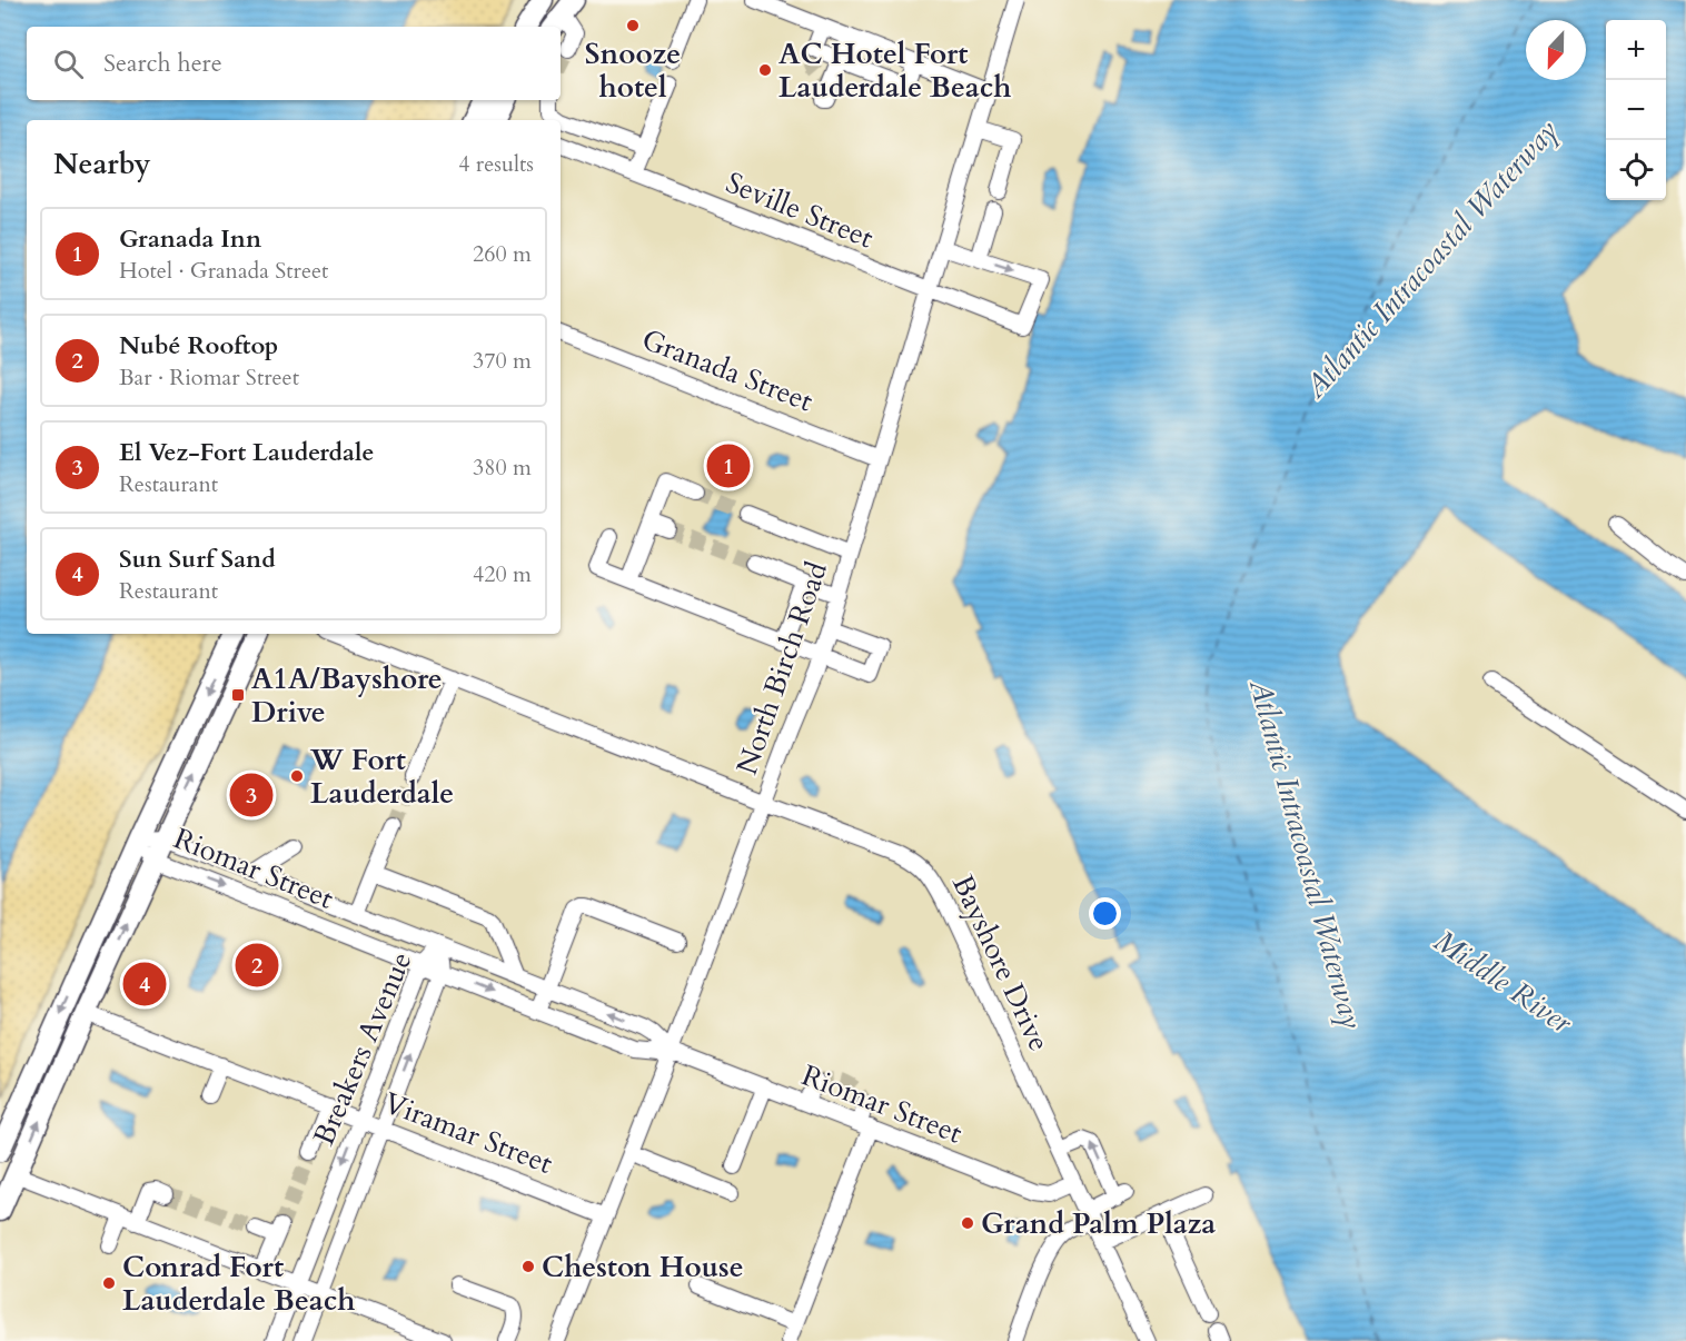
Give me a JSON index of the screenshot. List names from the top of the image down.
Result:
{
  "streets": {
    "street": [
      "Seville Street",
      "Granada Street",
      "North Birch Road",
      "Riomar Street",
      "Bayshore Drive",
      "Breakers Avenue",
      "Viramar Street"
    ]
  },
  "crossings": [
    ["Seville Street", "North Birch Road"],
    ["Granada Street", "North Birch Road"],
    ["North Birch Road", "Riomar Street"],
    ["North Birch Road", "Bayshore Drive"],
    ["North Birch Road", "Viramar Street"],
    ["Riomar Street", "Bayshore Drive"],
    ["Riomar Street", "Breakers Avenue"],
    ["Breakers Avenue", "Viramar Street"]
  ],
  "water": ["Atlantic Intracoastal Waterway", "Middle River"],
  "places": {
    "other": [
      "Snooze hotel",
      "AC Hotel Fort Lauderdale Beach",
      "W Fort Lauderdale",
      "Grand Palm Plaza",
      "Cheston House",
      "Conrad Fort Lauderdale Beach"
    ],
    "transit": ["A1A/Bayshore Drive"]
  },
  "north": "bottom",
  "page": {
    "map_buttons": ["+", "−"],
    "search": "Search here",
    "heading": ["Nearby", "4 results"],
    "list": [
      {
        "mark": "1",
        "name": "Granada Inn",
        "note": "Hotel · Granada Street",
        "value": "260 m"
      },
      {
        "mark": "2",
        "name": "Nubé Rooftop",
        "note": "Bar · Riomar Street",
        "value": "370 m"
      },
      {
        "mark": "3",
        "name": "El Vez-Fort Lauderdale",
        "note": "Restaurant",
        "value": "380 m"
      },
      {
        "mark": "4",
        "name": "Sun Surf Sand",
        "note": "Restaurant",
        "value": "420 m"
      }
    ],
    "pins": [
      "1",
      "3",
      "2",
      "4"
    ]
  }
}
